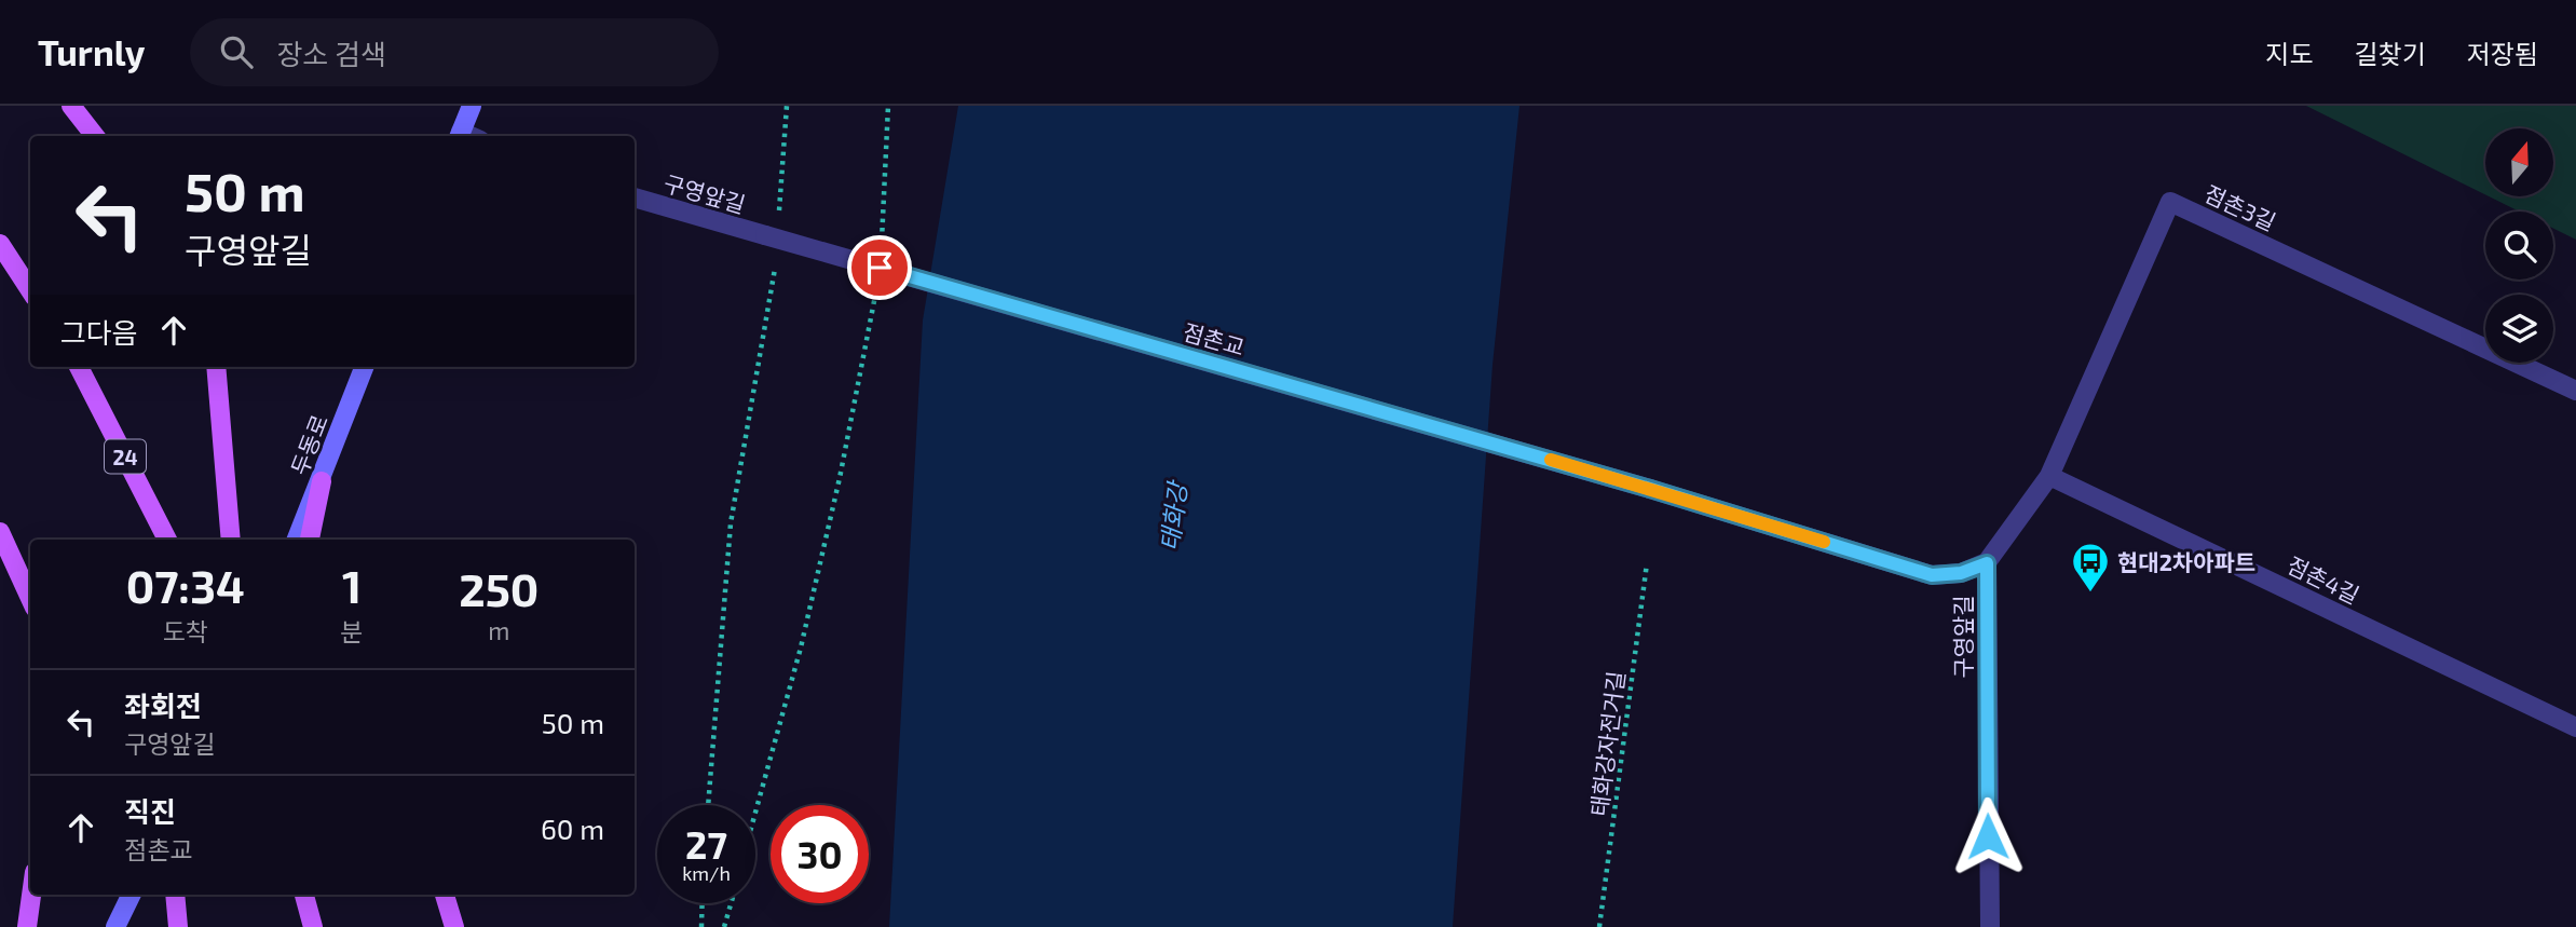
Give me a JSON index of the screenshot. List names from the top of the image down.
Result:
{
  "streets": {
    "main road": ["두동로", "24"],
    "street": [
      "구영앞길",
      "점촌3길",
      "점촌교",
      "점촌4길"
    ],
    "path": ["태화강자전거길"]
  },
  "crossings": [
    ["구영앞길", "점촌3길"],
    ["구영앞길", "점촌교"],
    ["점촌3길", "점촌4길"]
  ],
  "water": ["태화강"],
  "places": {
    "bus stop": ["현대2차아파트"]
  },
  "north": "top",
  "page": {
    "header": "Turnly",
    "search": "장소 검색",
    "nav": ["지도", "길찾기", "저장됨"],
    "turn": ["50 m", "구영앞길"],
    "then": "그다음",
    "eta": [
      "07:34",
      "도착",
      "1",
      "분",
      "250",
      "m"
    ],
    "list": [
      {
        "name": "좌회전",
        "note": "구영앞길",
        "value": "50 m"
      },
      {
        "name": "직진",
        "note": "점촌교",
        "value": "60 m"
      }
    ],
    "speed": "27 km/h",
    "limit": "30"
  }
}
